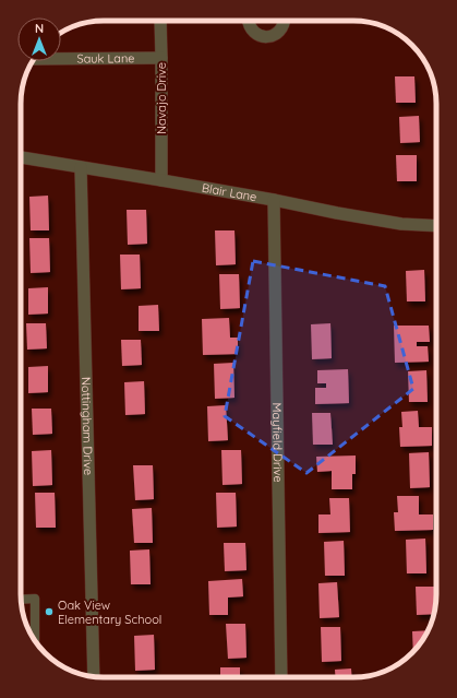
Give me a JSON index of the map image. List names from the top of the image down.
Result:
{
  "streets": {
    "street": [
      "Sauk Lane",
      "Navajo Drive",
      "Blair Lane",
      "Nottingham Drive",
      "Mayfield Drive"
    ]
  },
  "crossings": [
    ["Sauk Lane", "Navajo Drive"],
    ["Navajo Drive", "Blair Lane"],
    ["Blair Lane", "Nottingham Drive"],
    ["Blair Lane", "Mayfield Drive"]
  ],
  "places": ["Oak View Elementary School"],
  "north": "top"
}
